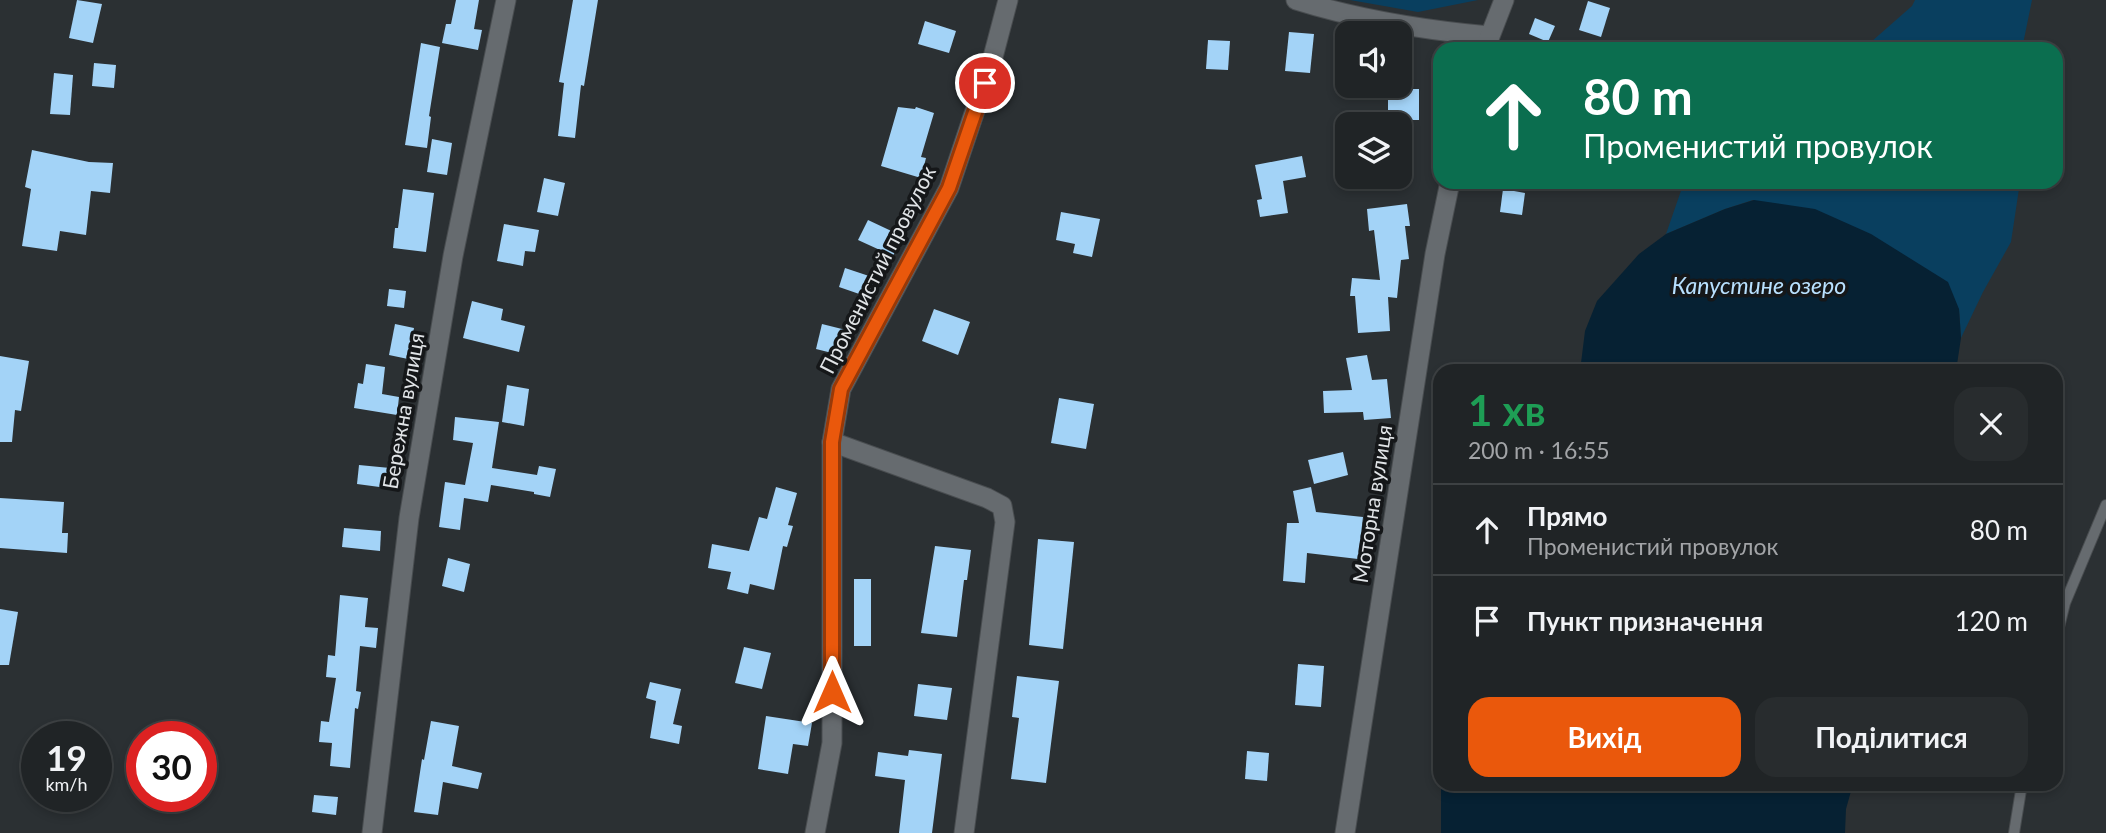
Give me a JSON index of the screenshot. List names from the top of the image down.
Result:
{
  "streets": {
    "street": ["Променистий провулок", "Бережна вулиця", "Моторна вулиця"]
  },
  "water": ["Капустине озеро"],
  "page": {
    "turn": ["80 m", "Променистий провулок"],
    "heading": ["1 хв", "200 m · 16:55"],
    "list": [
      {
        "name": "Прямо",
        "note": "Променистий провулок",
        "value": "80 m"
      },
      {
        "name": "Пункт призначення",
        "value": "120 m"
      }
    ],
    "buttons": ["Вихід", "Поділитися"],
    "speed": "19 km/h",
    "limit": "30"
  }
}
